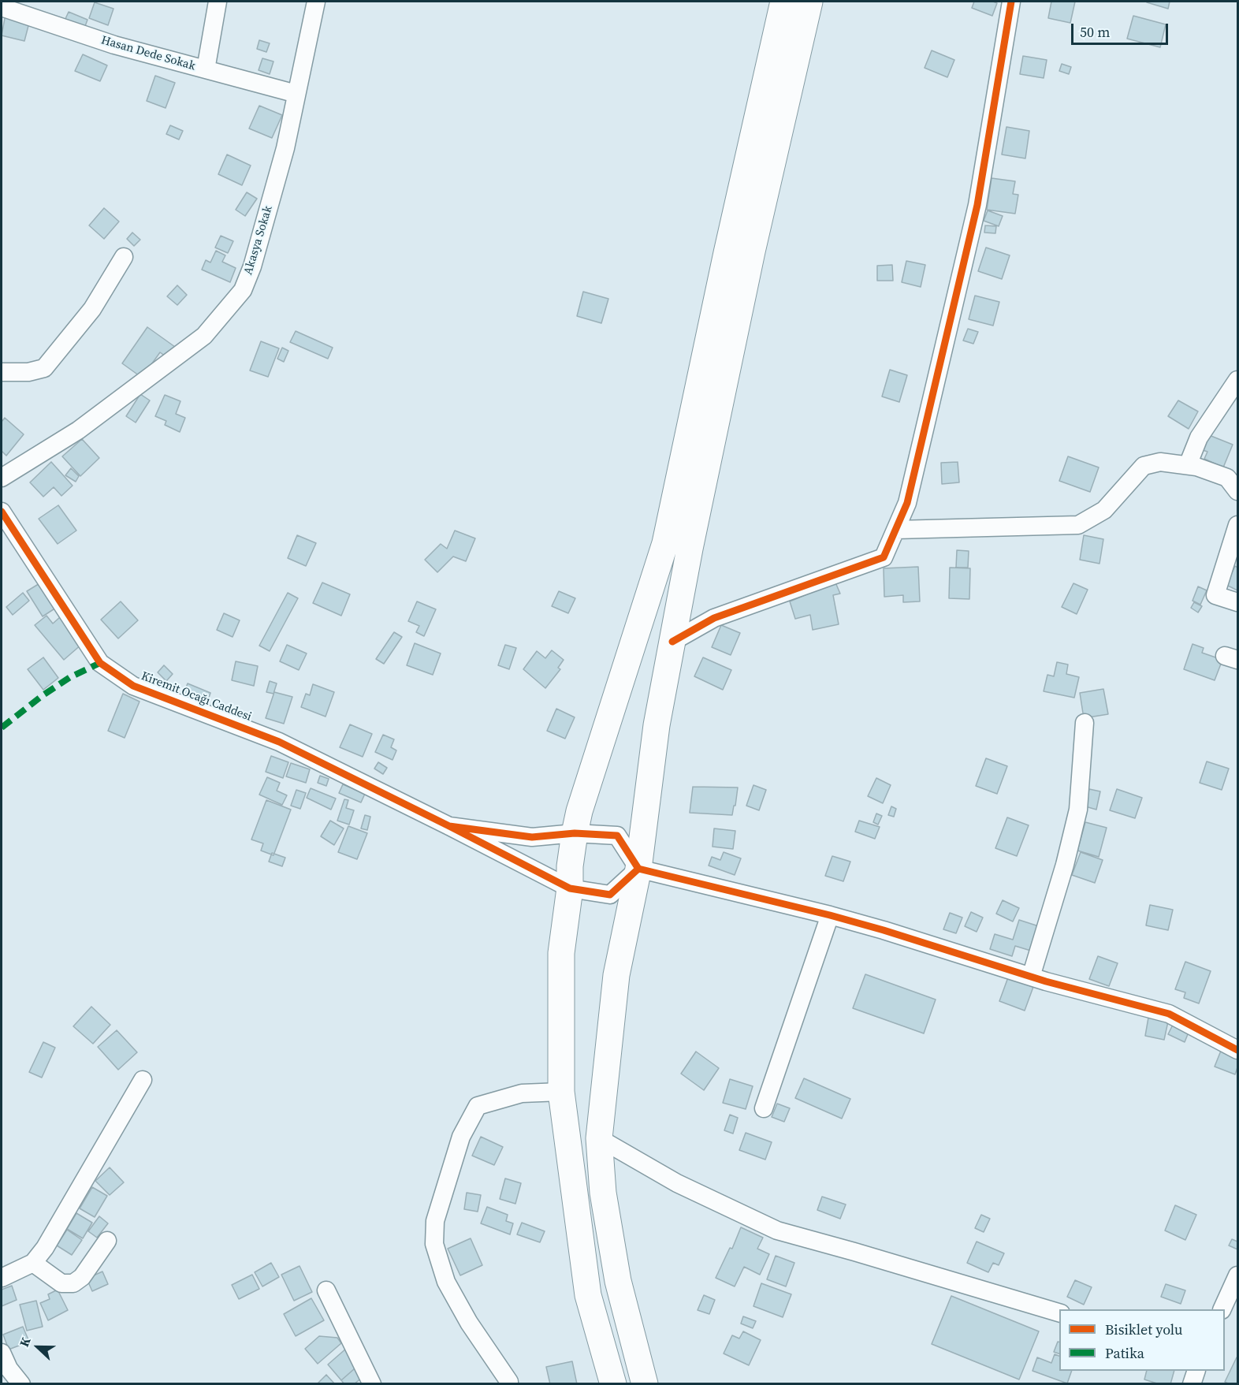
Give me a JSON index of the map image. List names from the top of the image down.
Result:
{
  "streets": {
    "street": ["Hasan Dede Sokak", "Akasya Sokak", "Kiremit Ocağı Caddesi"]
  },
  "crossings": [
    ["Hasan Dede Sokak", "Akasya Sokak"]
  ],
  "legend": ["Bisiklet yolu", "Patika"],
  "scale_bar": "50 m",
  "north": "left"
}
